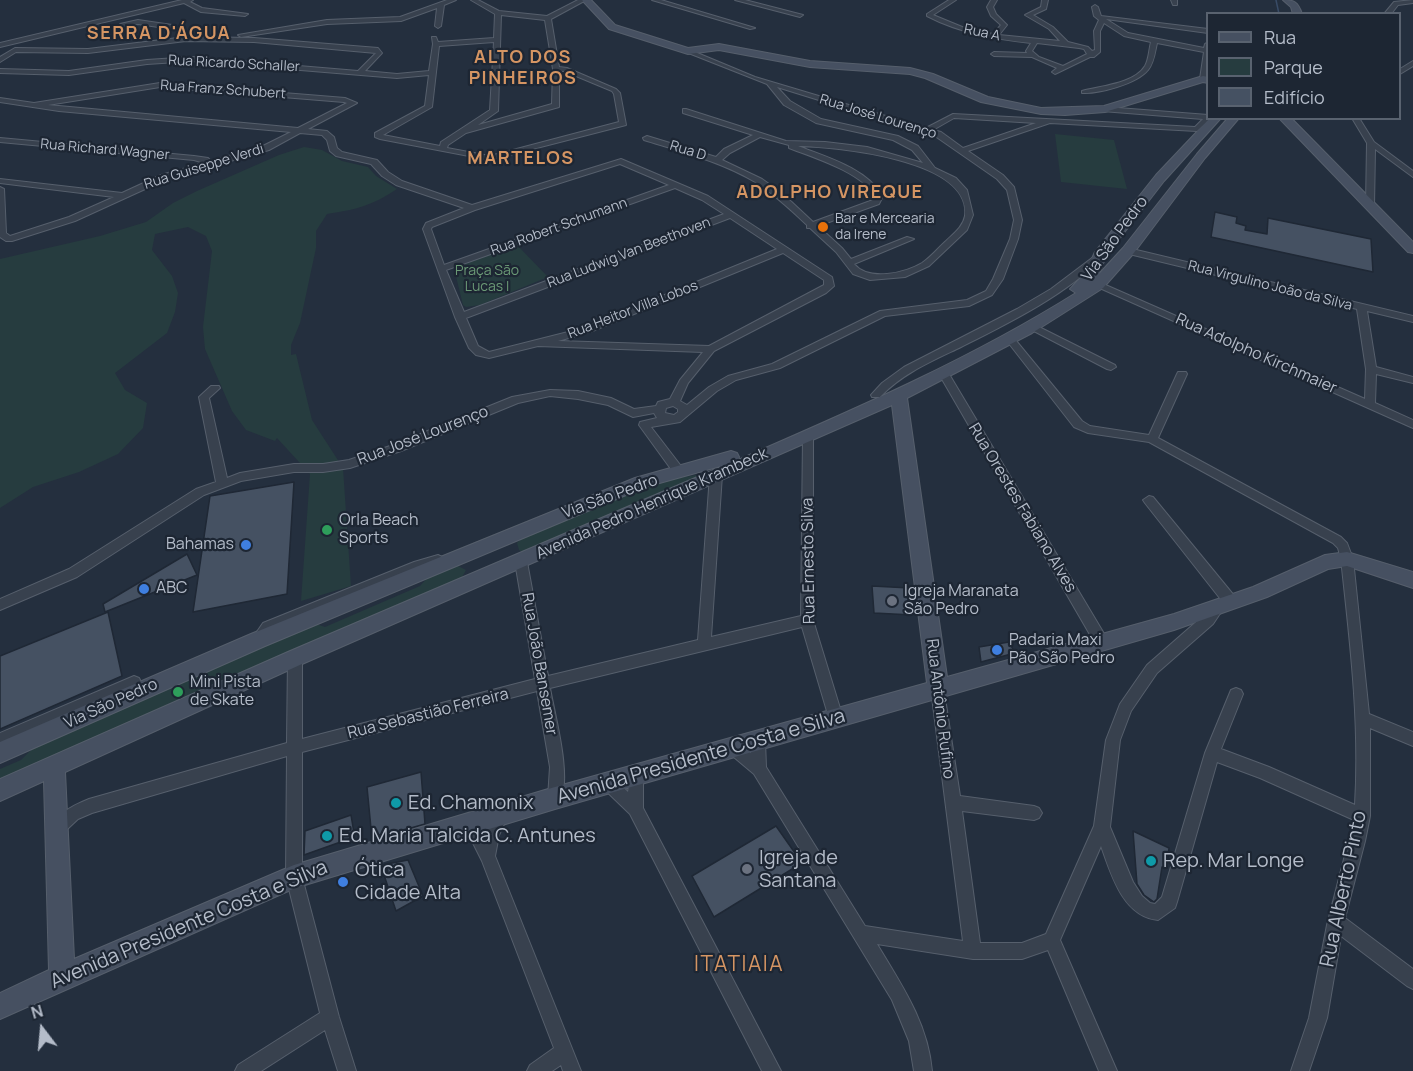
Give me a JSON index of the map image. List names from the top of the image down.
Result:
{
  "streets": {
    "main road": [
      "Rua José Lourenço",
      "Via São Pedro",
      "Avenida Pedro Henrique Krambeck",
      "Rua Antônio Rufino",
      "Avenida Presidente Costa e Silva"
    ],
    "street": [
      "Rua A",
      "Rua Ricardo Schaller",
      "Rua Franz Schubert",
      "Rua Richard Wagner",
      "Rua D",
      "Rua Guiseppe Verdi",
      "Rua Robert Schumann",
      "Rua Ludwig Van Beethoven",
      "Rua Virgulino João da Silva",
      "Rua Heitor Villa Lobos",
      "Rua Adolpho Kirchmaier",
      "Rua Orestes Fabiano Alves",
      "Rua Ernesto Silva",
      "Rua João Bansemer",
      "Rua Sebastião Ferreira",
      "Rua Alberto Pinto"
    ]
  },
  "crossings": [
    ["Rua Franz Schubert", "Rua Guiseppe Verdi"],
    ["Rua Richard Wagner", "Rua Guiseppe Verdi"],
    ["Via São Pedro", "Avenida Pedro Henrique Krambeck"],
    ["Rua Ludwig Van Beethoven", "Rua Heitor Villa Lobos"],
    ["Rua Virgulino João da Silva", "Avenida Pedro Henrique Krambeck"],
    ["Rua Adolpho Kirchmaier", "Avenida Pedro Henrique Krambeck"],
    ["Avenida Pedro Henrique Krambeck", "Rua Orestes Fabiano Alves"],
    ["Avenida Pedro Henrique Krambeck", "Rua Ernesto Silva"],
    ["Avenida Pedro Henrique Krambeck", "Rua João Bansemer"],
    ["Avenida Pedro Henrique Krambeck", "Rua Antônio Rufino"],
    ["Rua Orestes Fabiano Alves", "Avenida Presidente Costa e Silva"],
    ["Rua Ernesto Silva", "Rua Sebastião Ferreira"],
    ["Rua Ernesto Silva", "Avenida Presidente Costa e Silva"],
    ["Rua João Bansemer", "Rua Sebastião Ferreira"],
    ["Rua João Bansemer", "Avenida Presidente Costa e Silva"],
    ["Rua Antônio Rufino", "Avenida Presidente Costa e Silva"],
    ["Avenida Presidente Costa e Silva", "Rua Alberto Pinto"]
  ],
  "districts": [
    "SERRA D'ÁGUA",
    "ALTO DOS PINHEIROS",
    "MARTELOS",
    "ADOLPHO VIREQUE",
    "ITATIAIA"
  ],
  "parks": ["Praça São Lucas I"],
  "places": [
    "Bar e Mercearia da Irene",
    "Orla Beach Sports",
    "Bahamas",
    "ABC",
    "Igreja Maranata São Pedro",
    "Padaria Maxi Pão São Pedro",
    "Mini Pista de Skate",
    "Ed. Chamonix",
    "Ed. Maria Talcida C. Antunes",
    "Rep. Mar Longe",
    "Igreja de Santana",
    "Ótica Cidade Alta"
  ],
  "legend": ["Rua", "Parque", "Edifício"],
  "north": "top"
}
